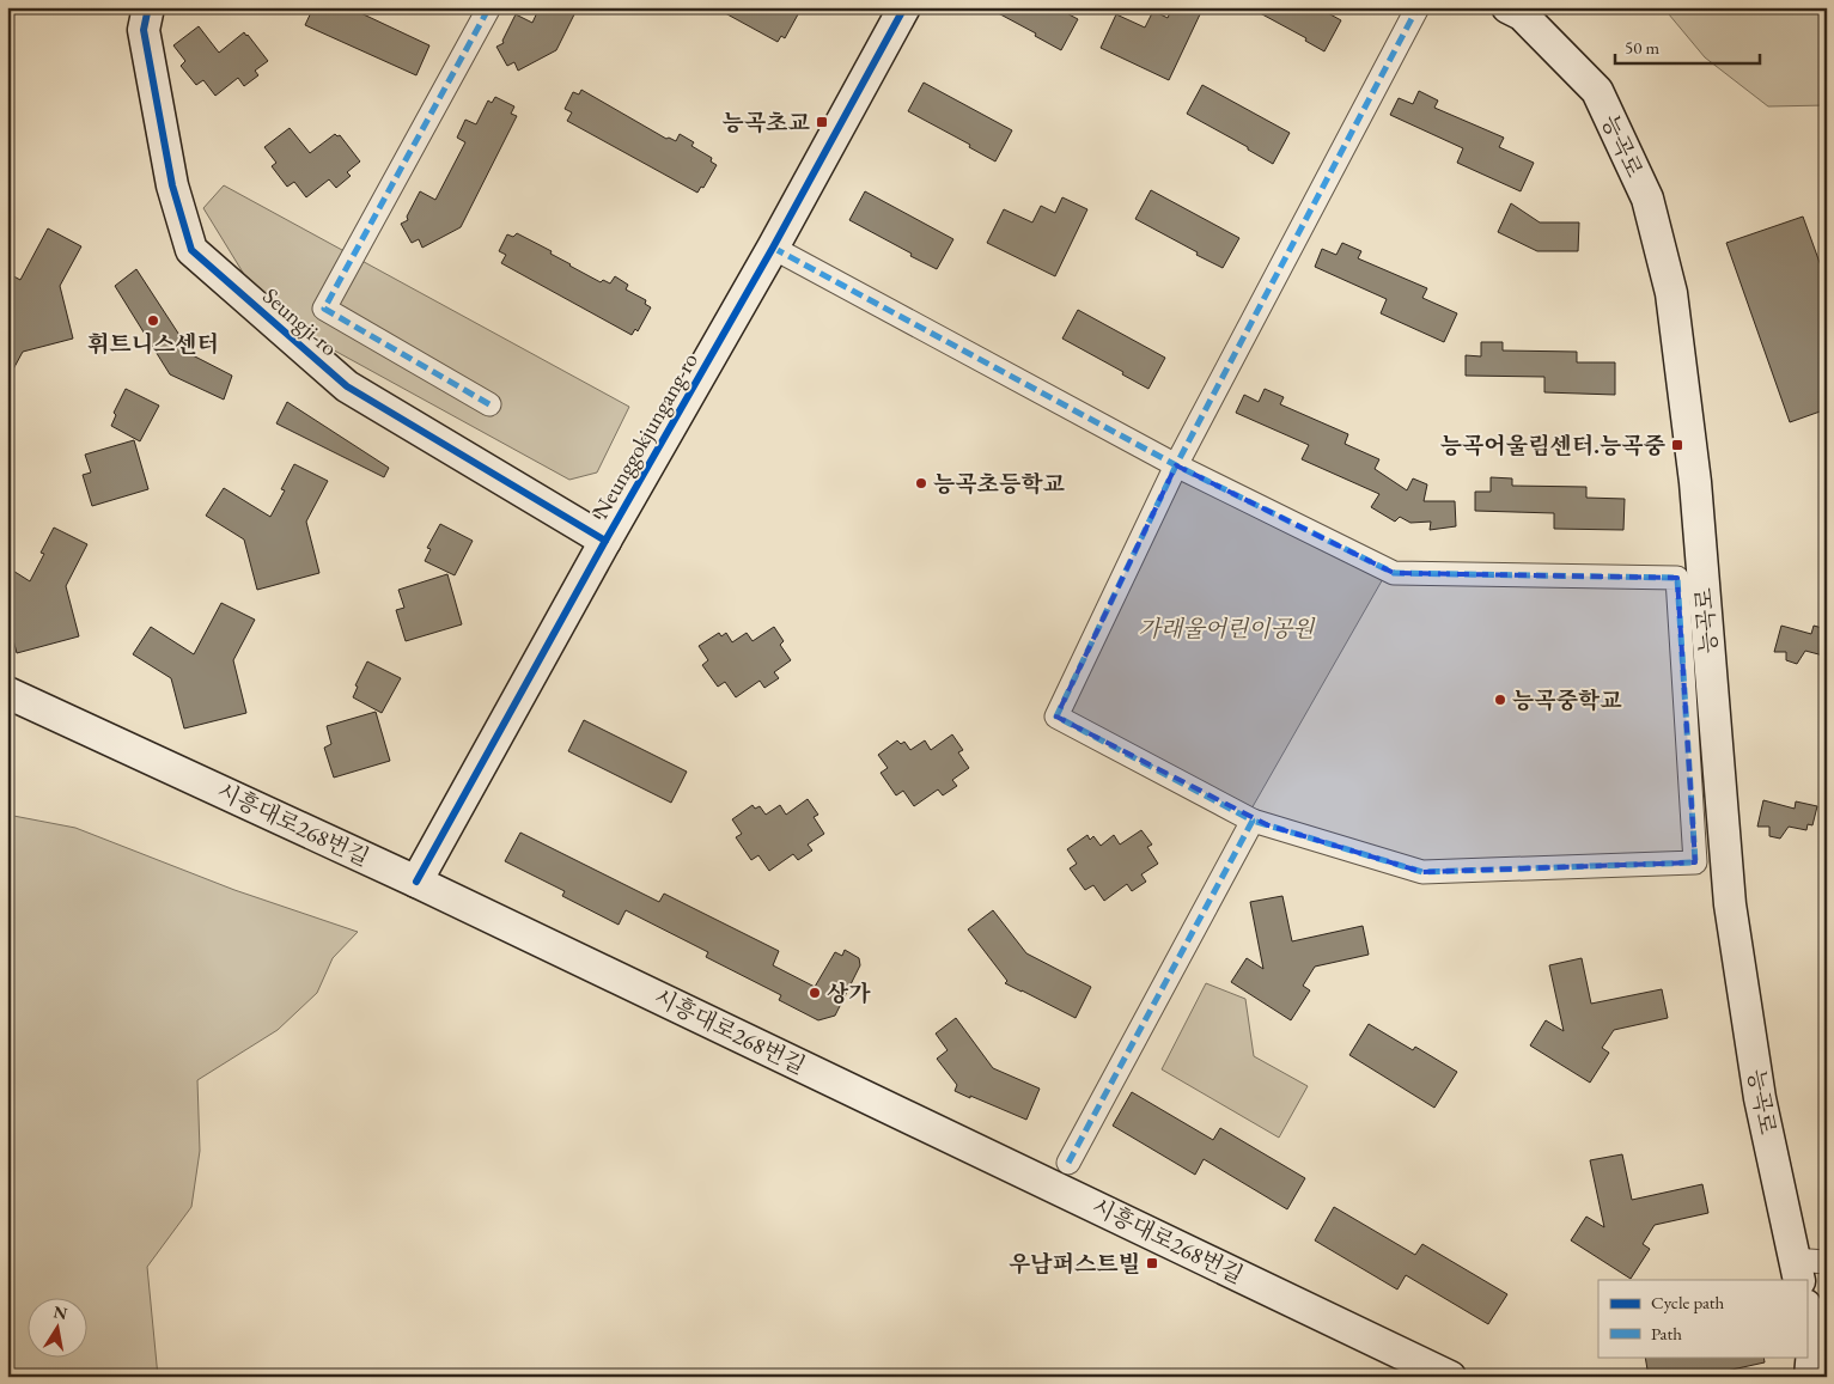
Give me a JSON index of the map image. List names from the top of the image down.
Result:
{
  "streets": {
    "main road": [
      "능곡로",
      "Seungji-ro",
      "Neunggokjungang-ro",
      "시흥대로268번길"
    ]
  },
  "crossings": [
    ["Seungji-ro", "Neunggokjungang-ro"],
    ["Neunggokjungang-ro", "시흥대로268번길"]
  ],
  "parks": ["가래울어린이공원"],
  "places": {
    "transit": ["능곡초교", "능곡어울림센터.능곡중", "우남퍼스트빌"],
    "other": [
      "휘트니스센터",
      "능곡초등학교",
      "능곡중학교",
      "상가"
    ]
  },
  "legend": ["Cycle path", "Path"],
  "scale_bar": "50 m",
  "north": "top"
}
